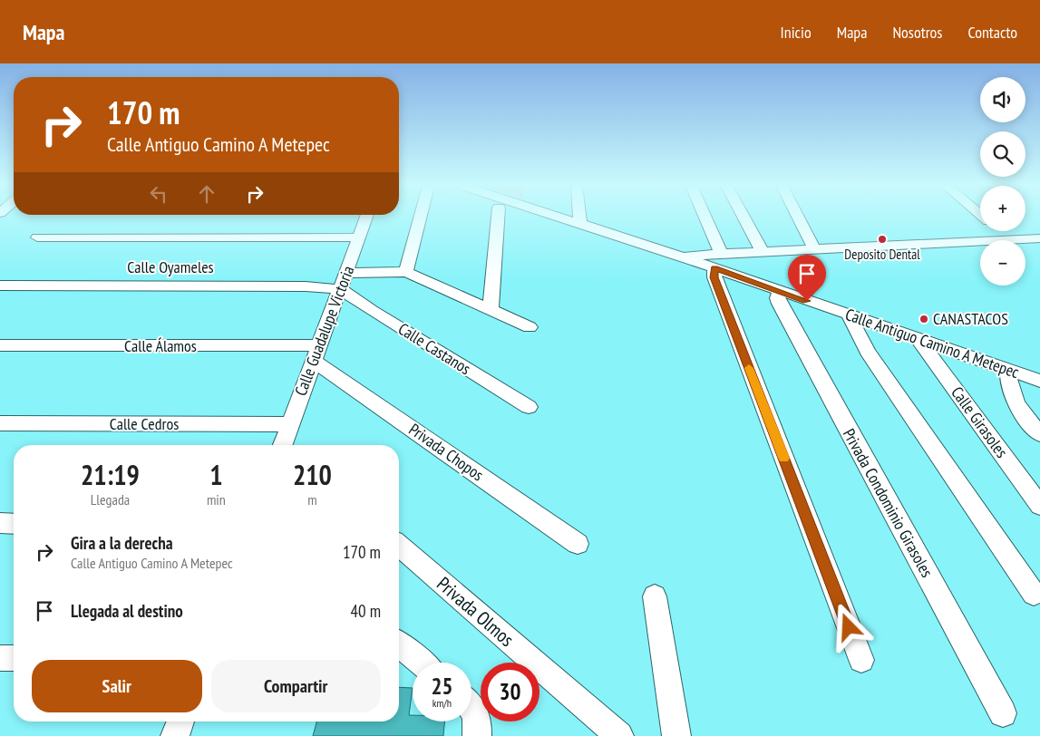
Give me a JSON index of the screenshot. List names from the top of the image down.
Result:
{
  "streets": {
    "street": [
      "Calle Oyameles",
      "Calle Guadalupe Victoria",
      "Calle Antiguo Camino A Metepec",
      "Calle Álamos",
      "Calle Castanos",
      "Calle Girasoles",
      "Calle Cedros",
      "Privada Chopos",
      "Privada Condominio Girasoles",
      "Privada Olmos"
    ]
  },
  "crossings": [
    ["Calle Oyameles", "Calle Guadalupe Victoria"],
    ["Calle Oyameles", "Calle Castanos"],
    ["Calle Guadalupe Victoria", "Calle Álamos"],
    ["Calle Guadalupe Victoria", "Calle Castanos"],
    ["Calle Guadalupe Victoria", "Calle Cedros"],
    ["Calle Guadalupe Victoria", "Privada Chopos"],
    ["Calle Antiguo Camino A Metepec", "Calle Girasoles"],
    ["Calle Antiguo Camino A Metepec", "Privada Condominio Girasoles"]
  ],
  "places": ["Deposito Dental", "CANASTACOS"],
  "page": {
    "header": "Mapa",
    "nav": [
      "Inicio",
      "Mapa",
      "Nosotros",
      "Contacto"
    ],
    "map_buttons": ["+", "−"],
    "turn": ["170 m", "Calle Antiguo Camino A Metepec"],
    "eta": [
      "21:19",
      "Llegada",
      "1",
      "min",
      "210",
      "m"
    ],
    "list": [
      {
        "name": "Gira a la derecha",
        "note": "Calle Antiguo Camino A Metepec",
        "value": "170 m"
      },
      {
        "name": "Llegada al destino",
        "value": "40 m"
      }
    ],
    "buttons": ["Salir", "Compartir"],
    "speed": "25 km/h",
    "limit": "30"
  }
}
